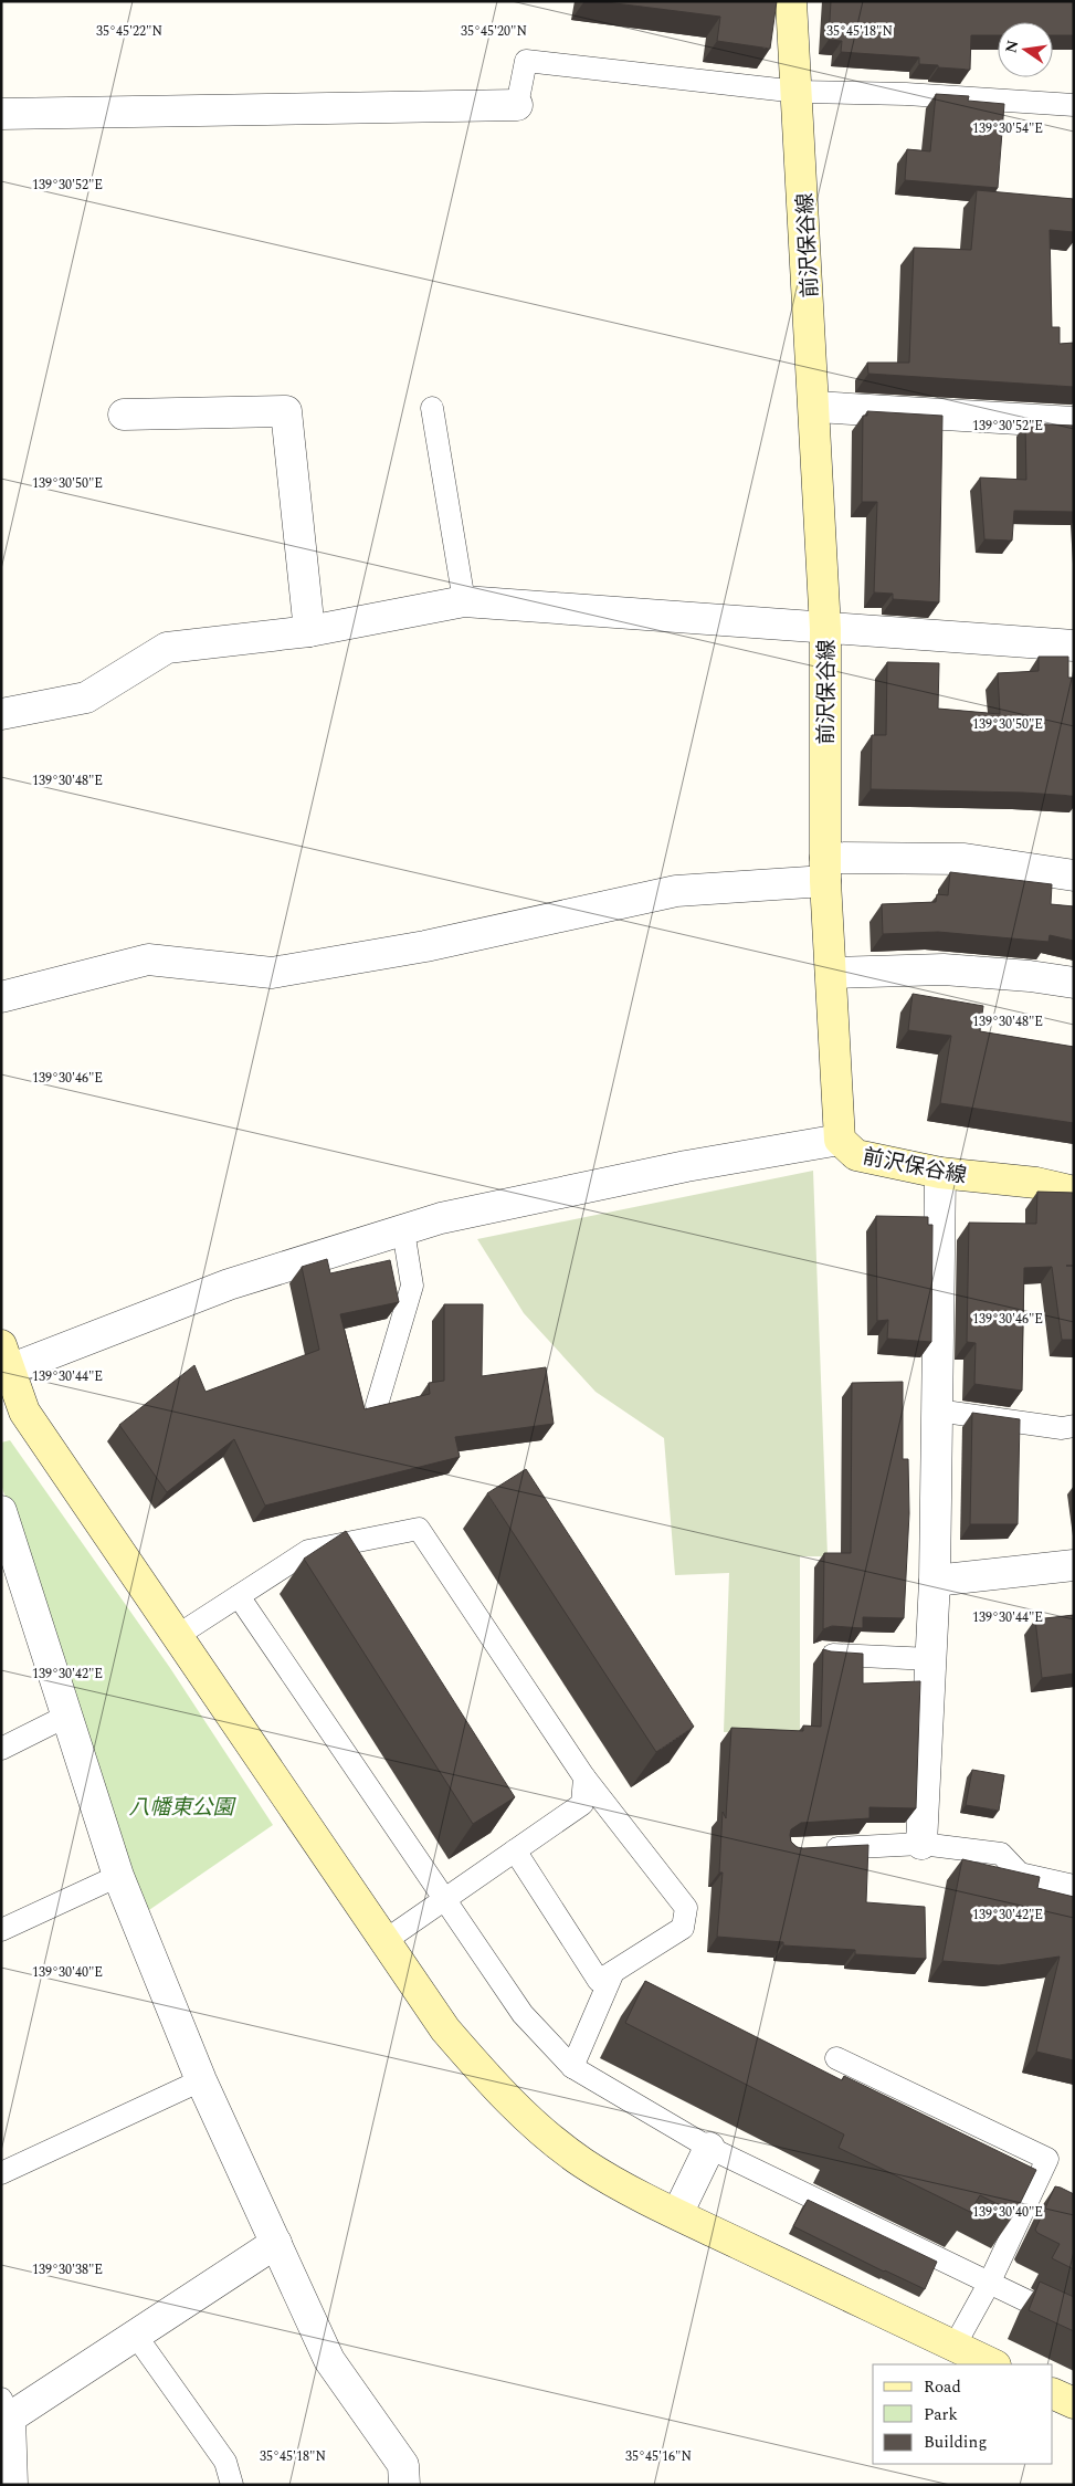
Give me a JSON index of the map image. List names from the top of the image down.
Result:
{
  "streets": {
    "street": ["前沢保谷線"]
  },
  "parks": ["八幡東公園"],
  "legend": ["Road", "Park", "Building"],
  "north": "left",
  "coordinates": [
    "35°45'20\"N",
    "35°45'18\"N",
    "35°45'22\"N",
    "139°30'54\"E",
    "139°30'52\"E",
    "139°30'50\"E",
    "139°30'48\"E",
    "139°30'46\"E",
    "139°30'44\"E",
    "139°30'42\"E",
    "139°30'40\"E",
    "139°30'38\"E",
    "35°45'16\"N"
  ]
}
